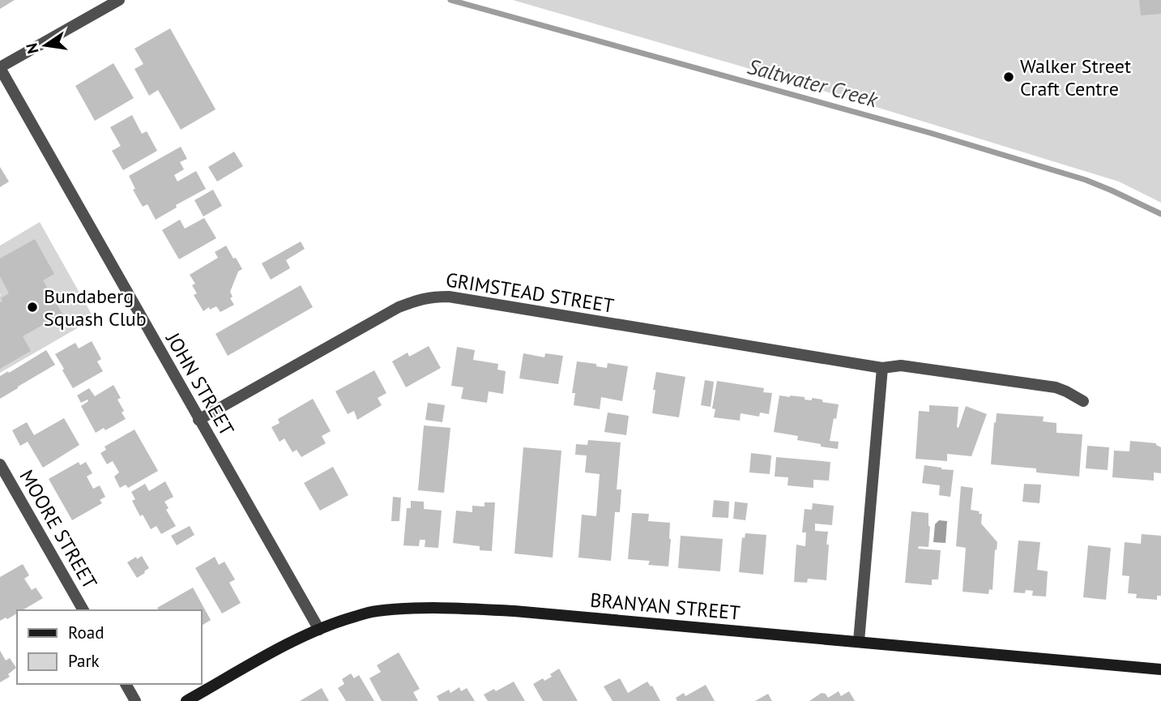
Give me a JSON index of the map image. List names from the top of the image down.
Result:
{
  "streets": {
    "street": [
      "GRIMSTEAD STREET",
      "JOHN STREET",
      "MOORE STREET",
      "BRANYAN STREET"
    ]
  },
  "crossings": [
    ["GRIMSTEAD STREET", "JOHN STREET"],
    ["JOHN STREET", "BRANYAN STREET"]
  ],
  "water": ["Saltwater Creek"],
  "places": ["Walker Street Craft Centre", "Bundaberg Squash Club"],
  "legend": ["Road", "Park"],
  "north": "left"
}
